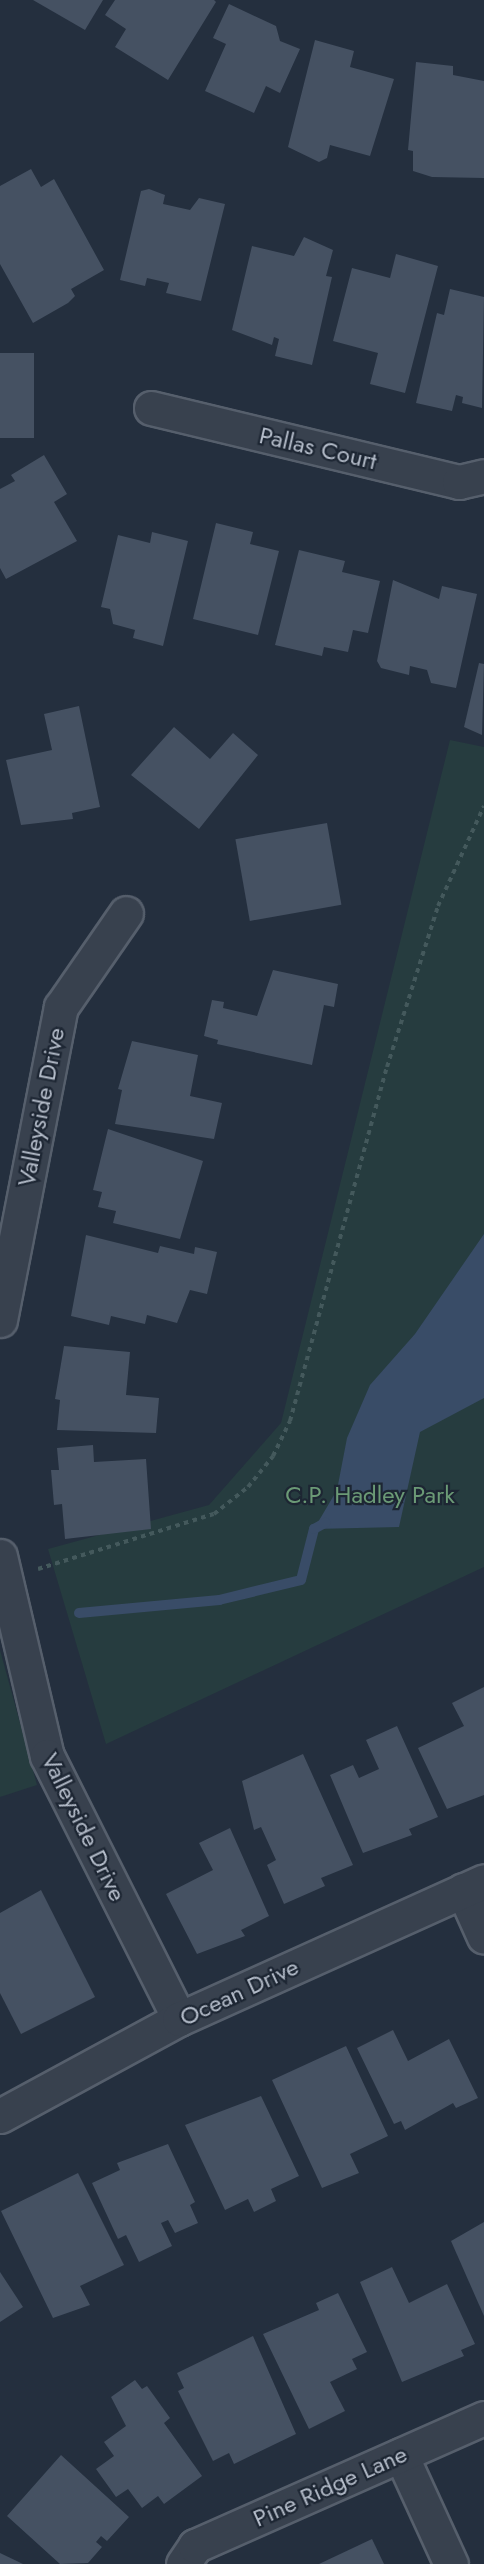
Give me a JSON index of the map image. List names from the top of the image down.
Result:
{
  "streets": {
    "street": [
      "Pallas Court",
      "Valleyside Drive",
      "Ocean Drive",
      "Pine Ridge Lane"
    ]
  },
  "crossings": [
    ["Valleyside Drive", "Ocean Drive"]
  ],
  "parks": ["C.P. Hadley Park"]
}
